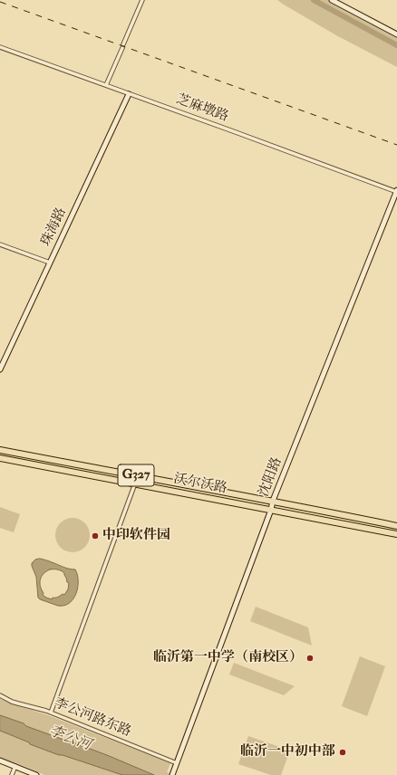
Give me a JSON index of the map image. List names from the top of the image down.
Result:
{
  "streets": {
    "highway": ["G327", "沃尔沃路"],
    "street": [
      "芝麻墩路",
      "珠海路",
      "沈阳路",
      "李公河路东路"
    ]
  },
  "crossings": [
    ["芝麻墩路", "珠海路"],
    ["芝麻墩路", "沈阳路"],
    ["沈阳路", "沃尔沃路"],
    ["沈阳路", "李公河路东路"]
  ],
  "water": ["李公河"],
  "places": ["中印软件园", "临沂第一中学（南校区）", "临沂一中初中部"]
}
